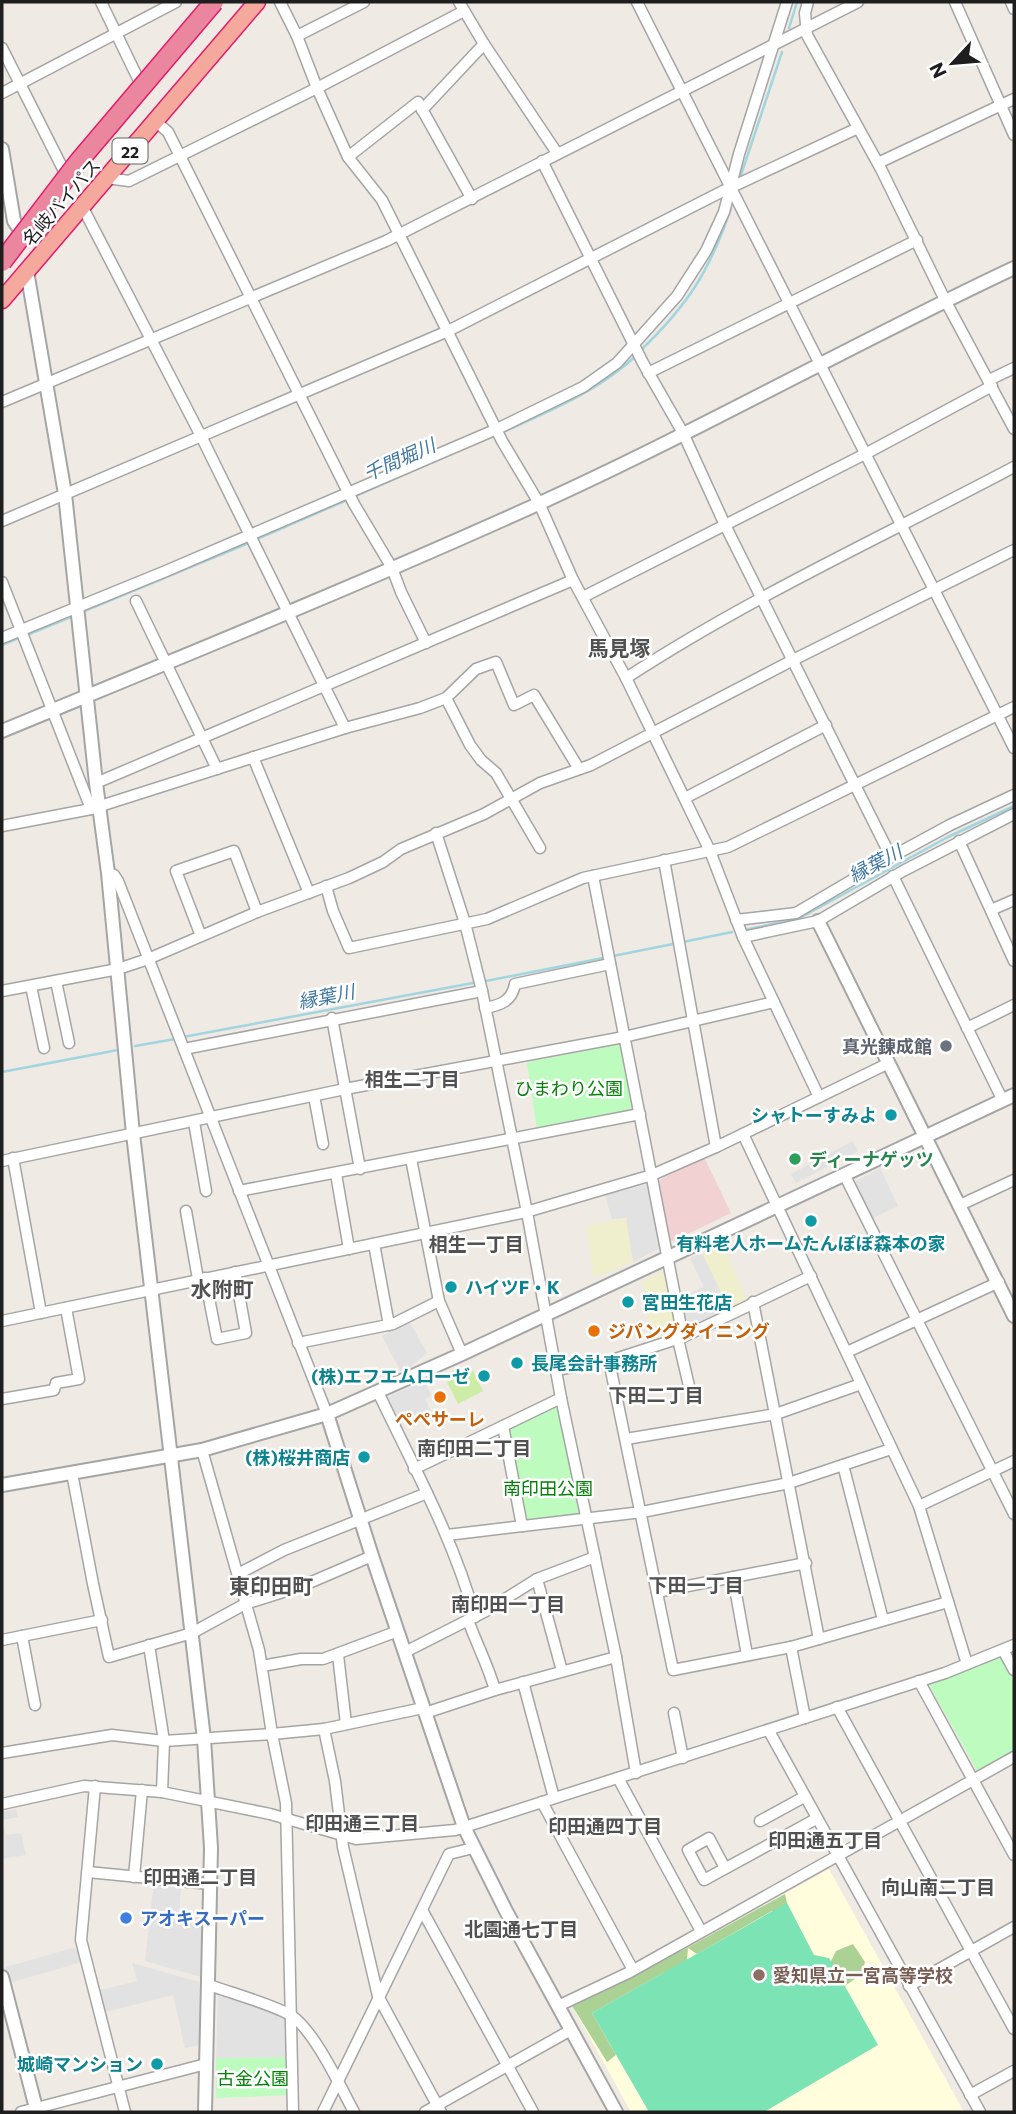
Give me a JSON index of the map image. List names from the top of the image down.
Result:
{
  "streets": {
    "highway": ["22", "名岐バイパス"]
  },
  "districts": [
    "馬見塚",
    "相生二丁目",
    "相生一丁目",
    "水附町",
    "下田二丁目",
    "南印田二丁目",
    "下田一丁目",
    "東印田町",
    "南印田一丁目",
    "印田通三丁目",
    "印田通四丁目",
    "印田通五丁目",
    "印田通二丁目",
    "向山南二丁目",
    "北園通七丁目"
  ],
  "water": ["千間堀川", "縁葉川"],
  "parks": ["ひまわり公園", "南印田公園", "古金公園"],
  "places": [
    "真光錬成館",
    "シャトーすみよ",
    "ディーナゲッツ",
    "有料老人ホームたんぽぽ森本の家",
    "ハイツF・K",
    "宮田生花店",
    "ジパングダイニング",
    "長尾会計事務所",
    "(株)エフエムローゼ",
    "ぺぺサーレ",
    "(株)桜井商店",
    "アオキスーパー",
    "愛知県立一宮高等学校",
    "城崎マンション"
  ],
  "north": "bottom left"
}
